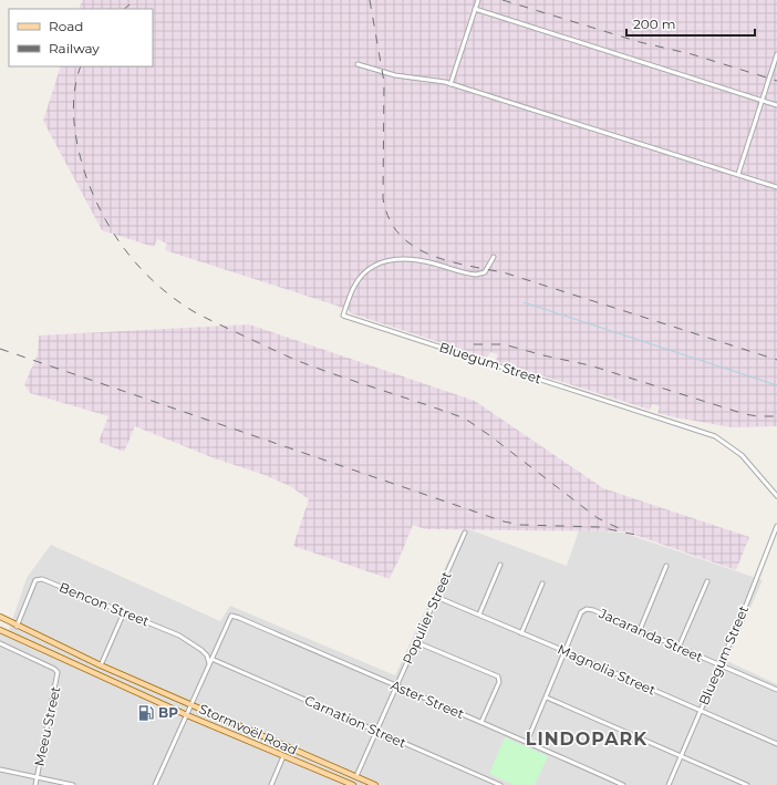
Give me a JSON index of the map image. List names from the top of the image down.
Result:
{
  "streets": {
    "main road": ["Stormvoël Road"],
    "street": [
      "Bluegum Street",
      "Bencon Street",
      "Populier Street",
      "Jacaranda Street",
      "Magnolia Street",
      "Aster Street",
      "Carnation Street",
      "Meeu Street"
    ]
  },
  "crossings": [
    ["Bluegum Street", "Jacaranda Street"],
    ["Bluegum Street", "Magnolia Street"],
    ["Bencon Street", "Stormvoël Road"],
    ["Populier Street", "Magnolia Street"],
    ["Populier Street", "Aster Street"],
    ["Populier Street", "Carnation Street"],
    ["Populier Street", "Stormvoël Road"],
    ["Jacaranda Street", "Magnolia Street"],
    ["Jacaranda Street", "Aster Street"],
    ["Aster Street", "Carnation Street"]
  ],
  "districts": ["LINDOPARK"],
  "places": {
    "fuel station": ["BP"]
  },
  "legend": ["Road", "Railway"],
  "scale_bar": "200 m"
}
